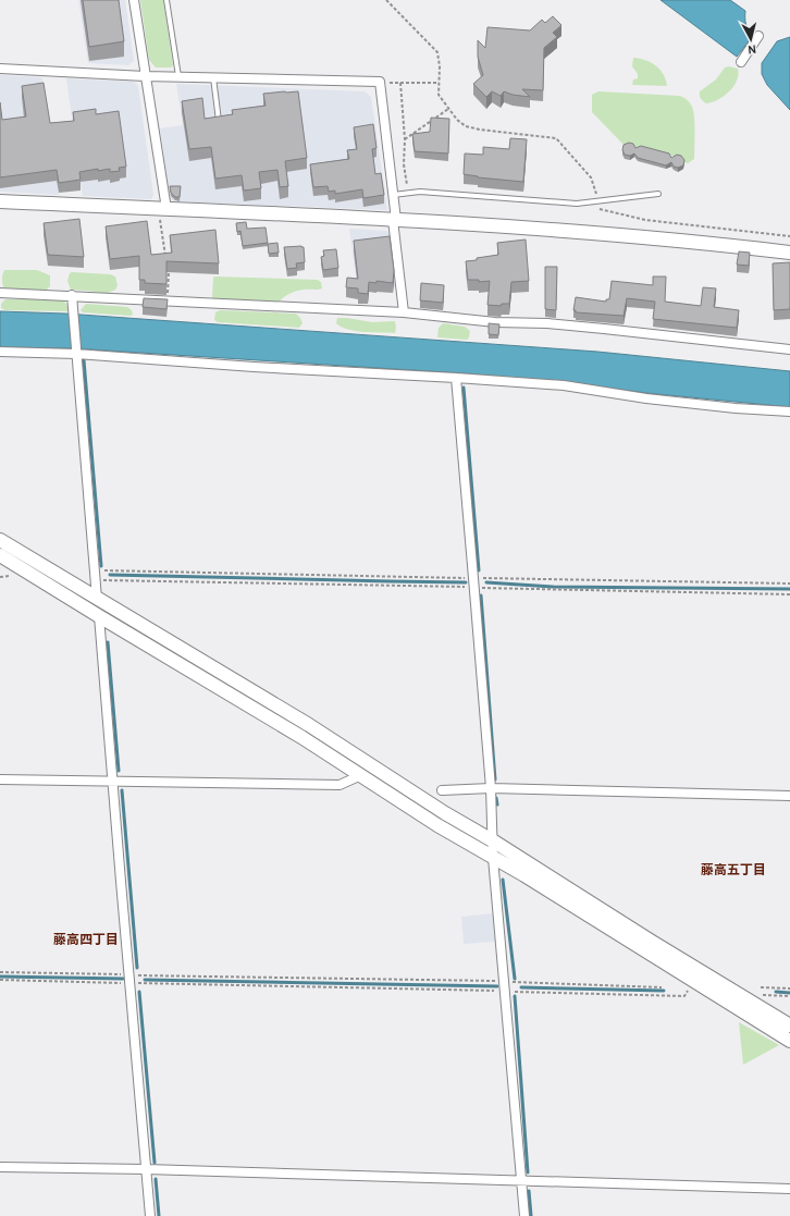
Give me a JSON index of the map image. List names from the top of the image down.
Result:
{
  "districts": ["藤高五丁目", "藤高四丁目"],
  "north": "bottom"
}
